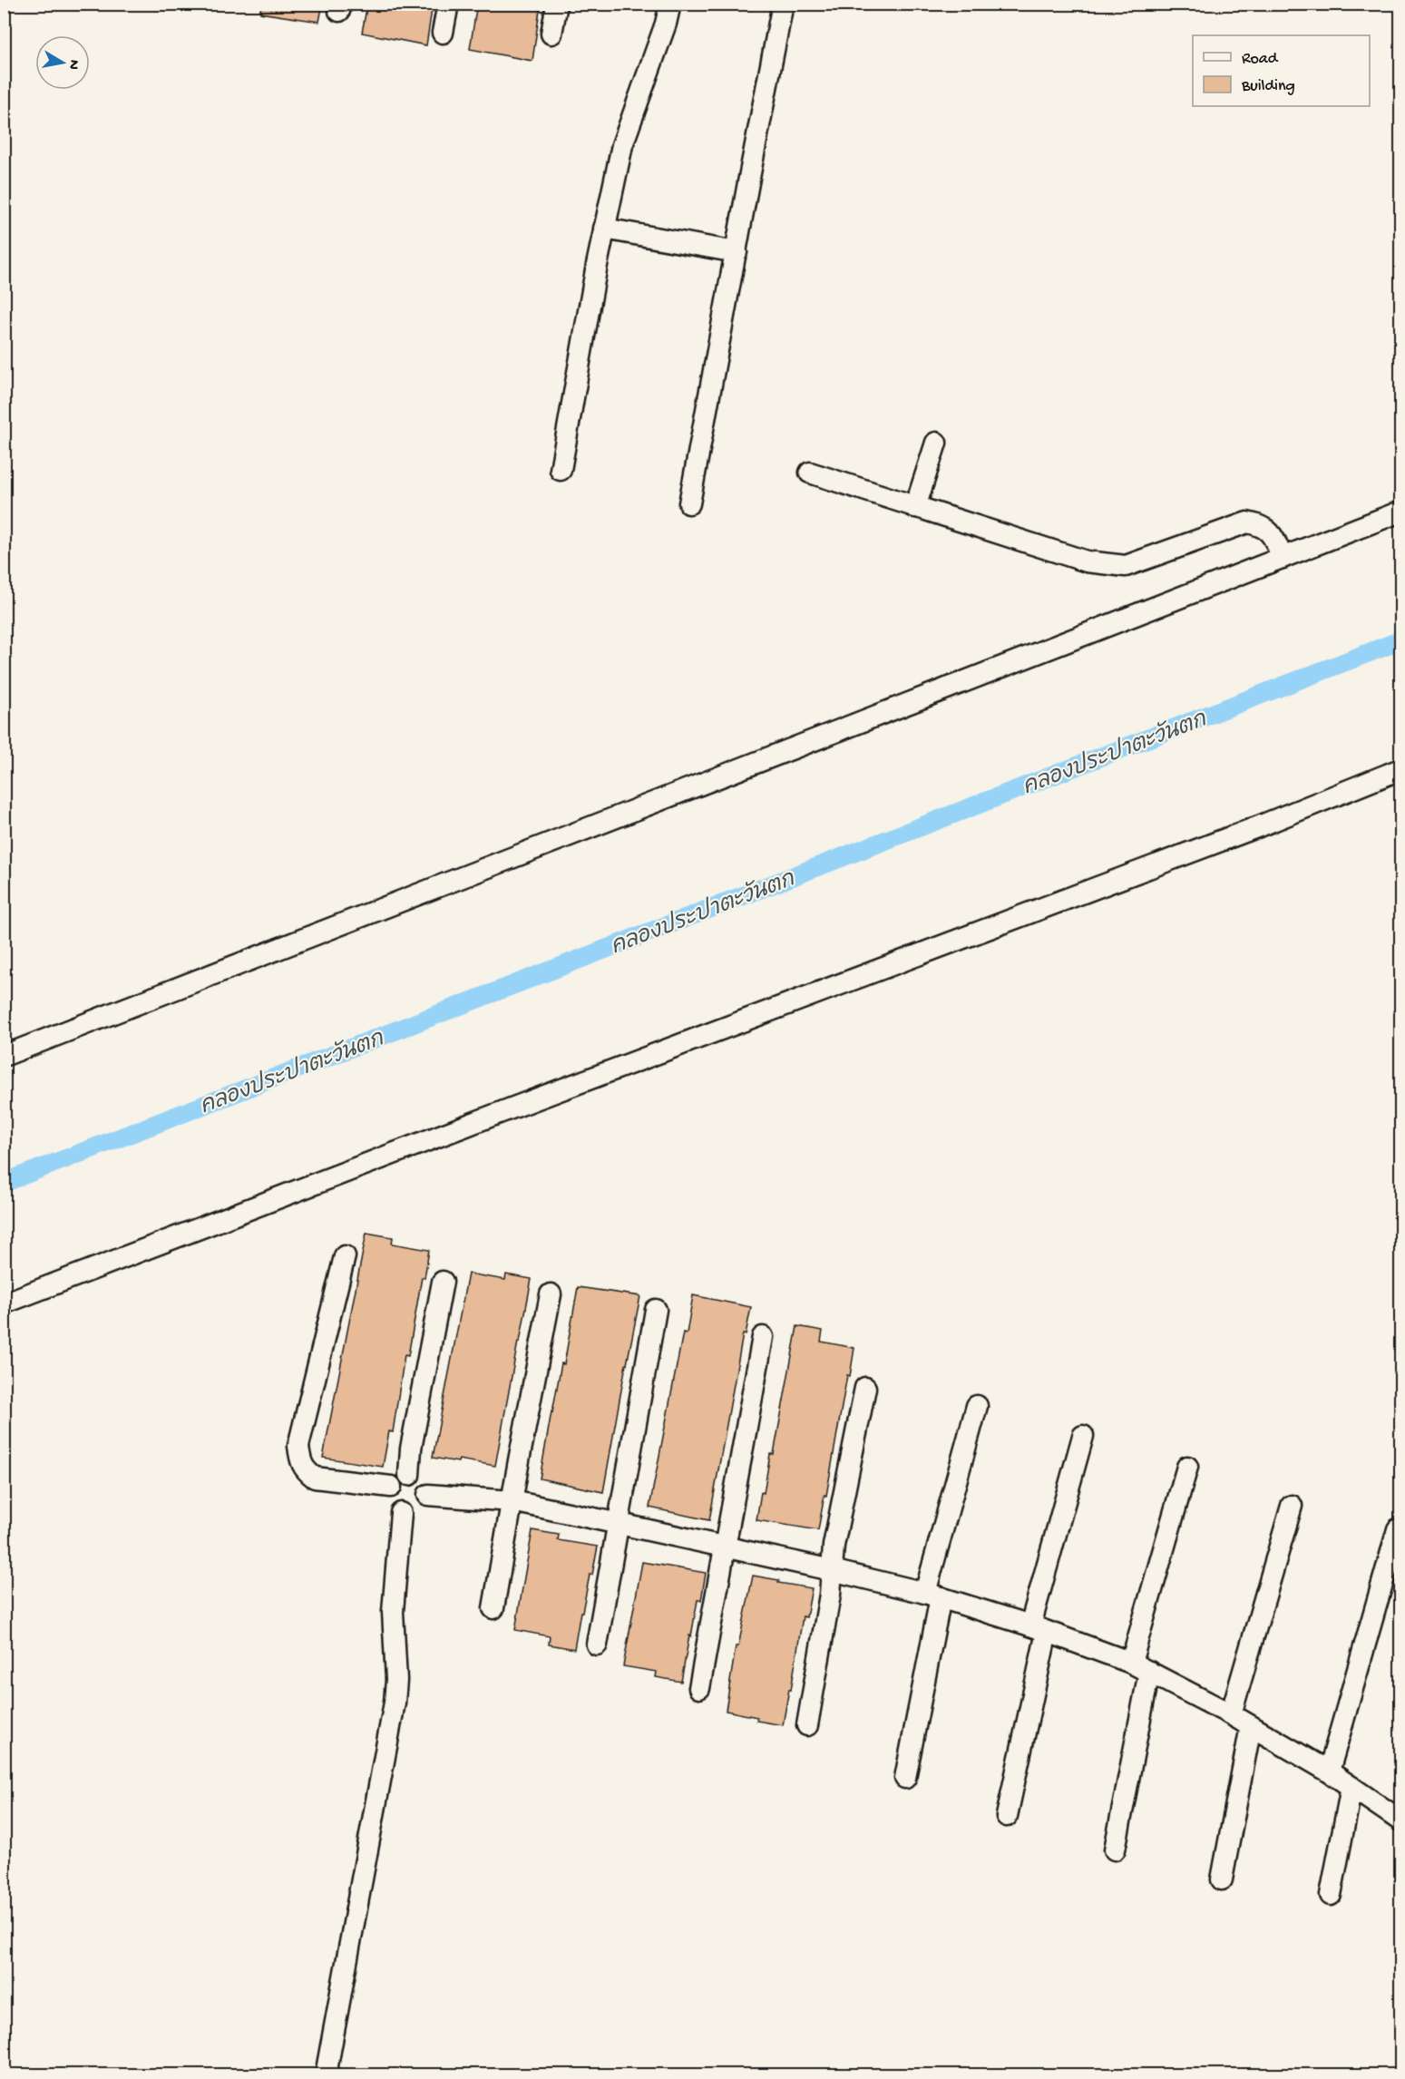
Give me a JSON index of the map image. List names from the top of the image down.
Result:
{
  "water": ["คลองประปาตะวันตก"],
  "legend": ["Road", "Building"],
  "north": "right"
}
